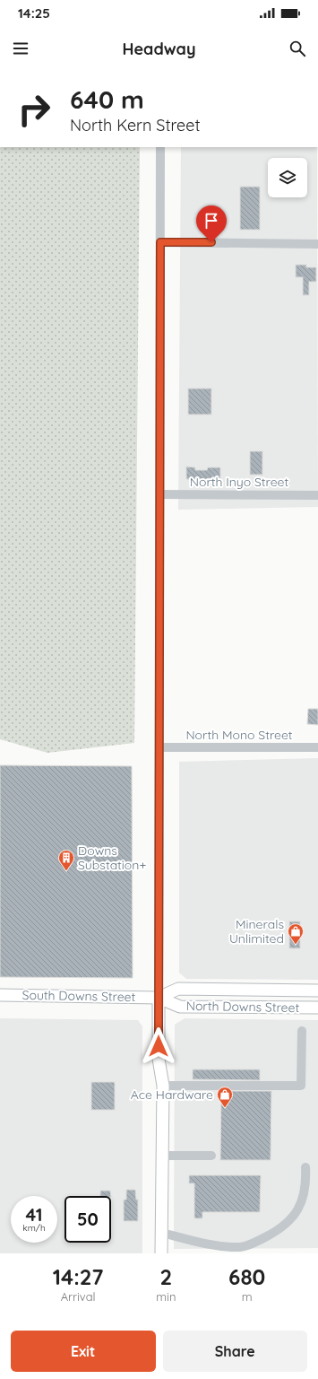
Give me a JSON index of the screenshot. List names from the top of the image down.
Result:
{
  "streets": {
    "main road": ["South Downs Street", "North Downs Street"],
    "street": ["North Inyo Street", "North Mono Street"]
  },
  "crossings": [
    ["South Downs Street", "North Downs Street"]
  ],
  "places": {
    "building": ["Downs Substation+"],
    "shop": ["Minerals Unlimited", "Ace Hardware"]
  },
  "page": {
    "status": "14:25",
    "header": "Headway",
    "turn": ["640 m", "North Kern Street"],
    "speed": "41 km/h",
    "limit": "50",
    "eta": [
      "14:27",
      "Arrival",
      "2",
      "min",
      "680",
      "m"
    ],
    "buttons": ["Exit", "Share"]
  }
}
